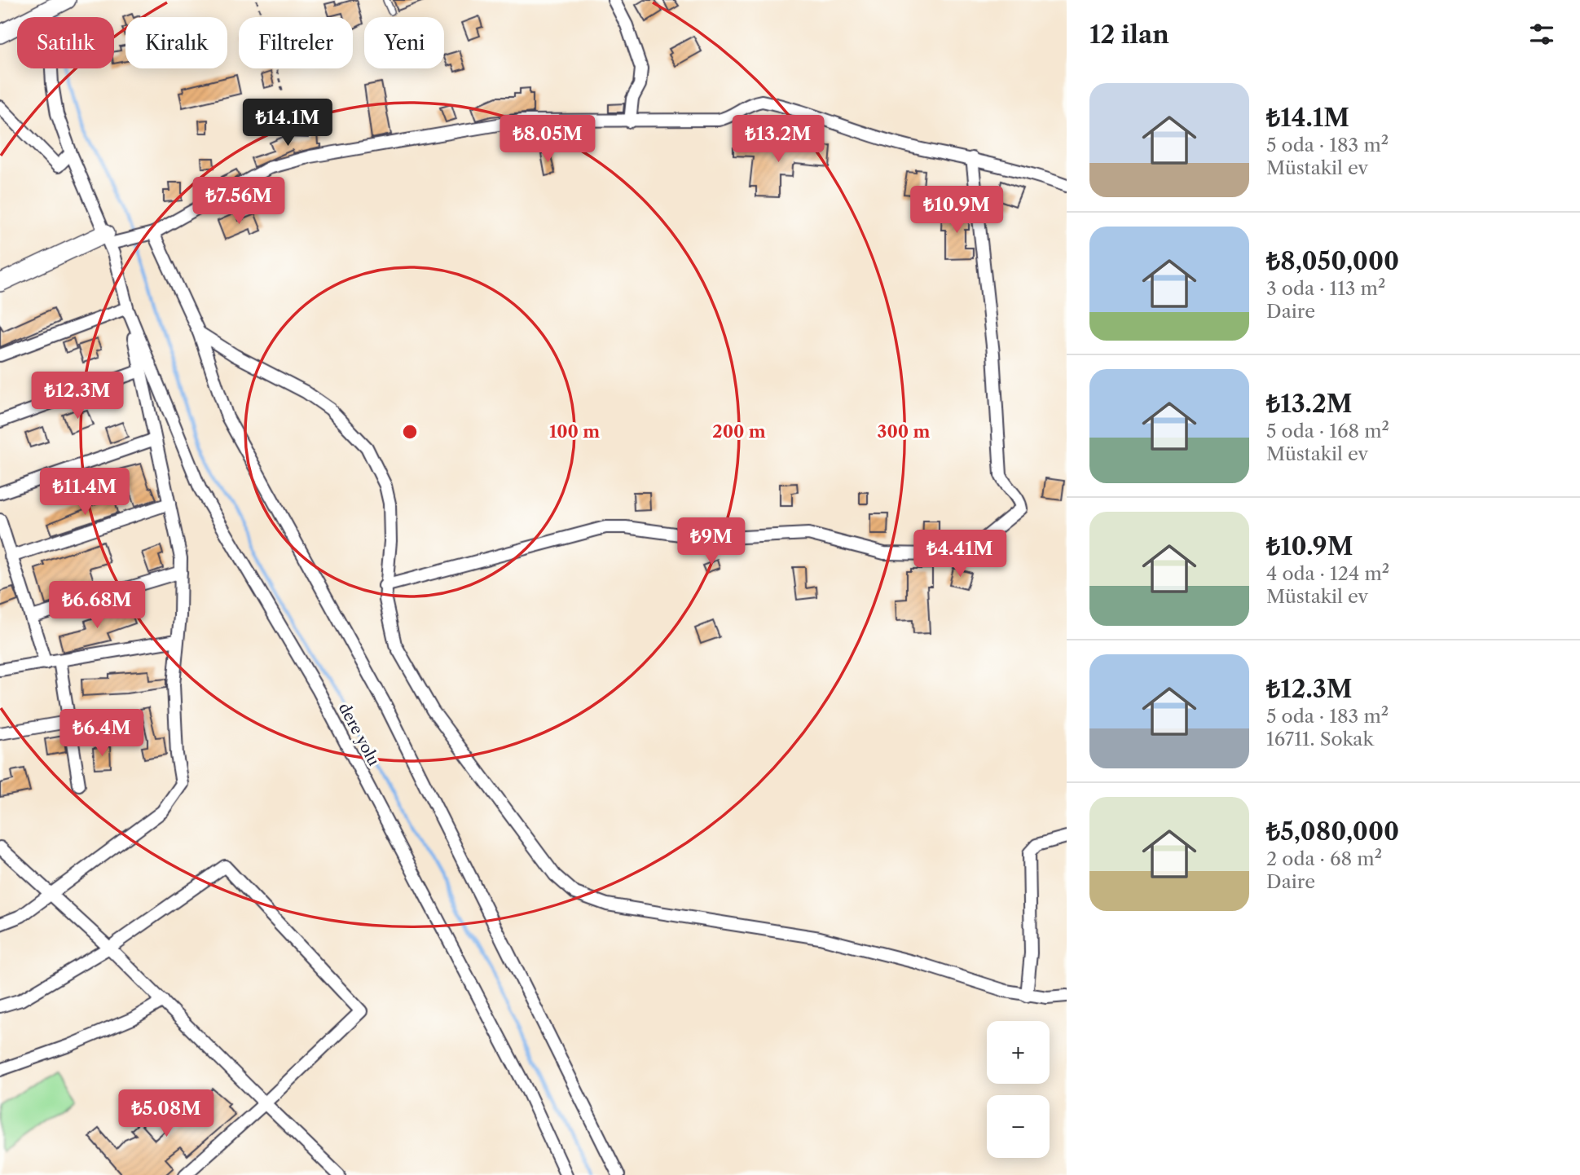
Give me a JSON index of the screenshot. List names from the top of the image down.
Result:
{
  "streets": {
    "street": ["dere yolu"]
  },
  "page": {
    "heading": "12 ilan",
    "chip": [
      "Satılık",
      "Kiralık",
      "Filtreler",
      "Yeni"
    ],
    "list": [
      {
        "name": "₺14.1M",
        "note": "5 oda · 183 m² · Müstakil ev"
      },
      {
        "name": "₺8,050,000",
        "note": "3 oda · 113 m² · Daire"
      },
      {
        "name": "₺13.2M",
        "note": "5 oda · 168 m² · Müstakil ev"
      },
      {
        "name": "₺10.9M",
        "note": "4 oda · 124 m² · Müstakil ev"
      },
      {
        "name": "₺12.3M",
        "note": "5 oda · 183 m² · 16711. Sokak"
      },
      {
        "name": "₺5,080,000",
        "note": "2 oda · 68 m² · Daire"
      }
    ],
    "price": [
      "₺14.1M",
      "₺8.05M",
      "₺13.2M",
      "₺7.56M",
      "₺10.9M",
      "₺12.3M",
      "₺11.4M",
      "₺9M",
      "₺4.41M",
      "₺6.68M",
      "₺6.4M",
      "₺5.08M"
    ],
    "map_buttons": ["+", "−"]
  },
  "rings": ["100 m", "200 m", "300 m"]
}
